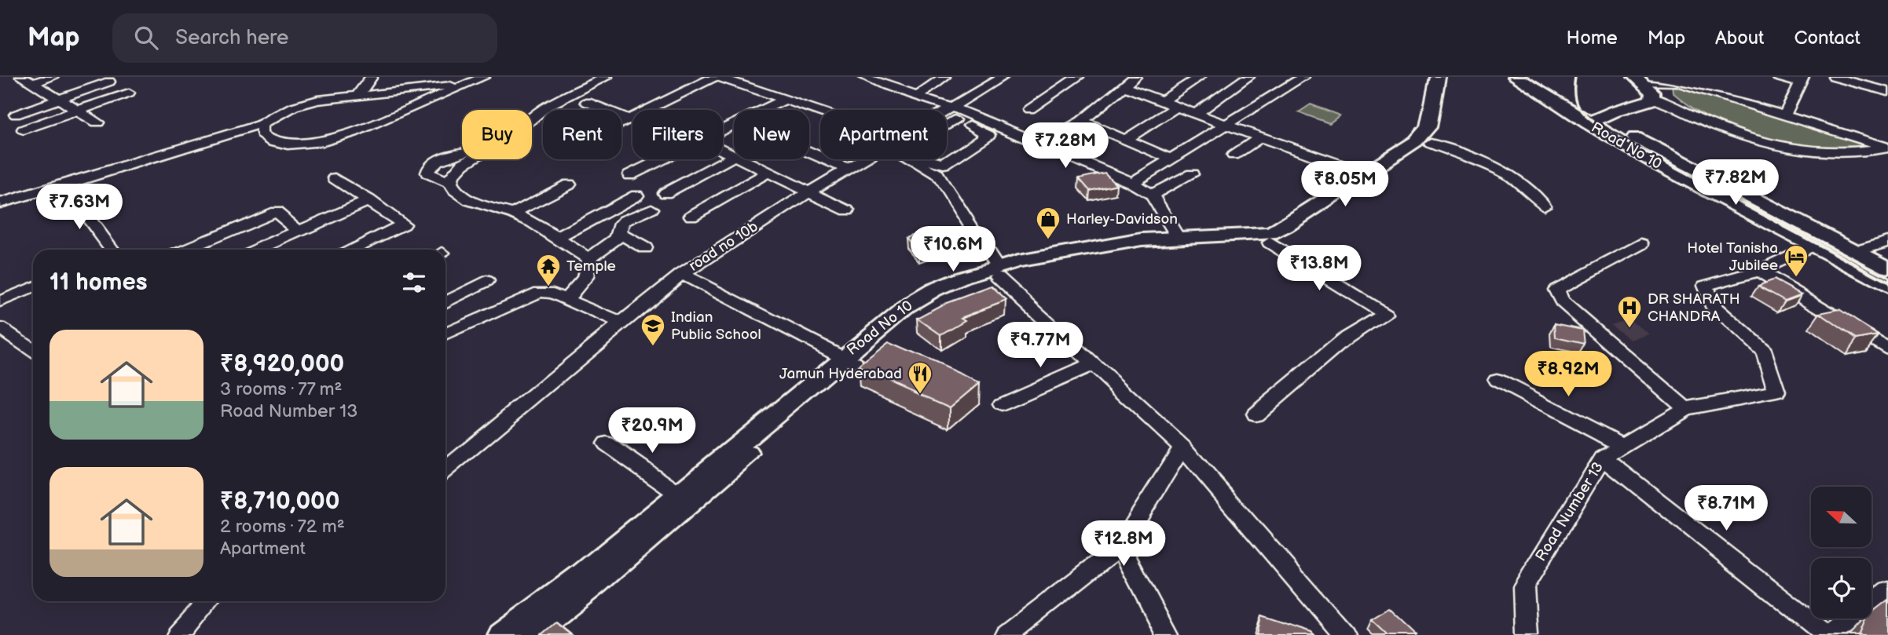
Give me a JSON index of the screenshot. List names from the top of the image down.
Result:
{
  "streets": {
    "main road": ["Road No 10"],
    "street": ["road no 10b", "Road Number 13"]
  },
  "crossings": [
    ["Road No 10", "Road Number 13"]
  ],
  "places": {
    "shop": ["Harley-Davidson"],
    "hotel": ["Hotel Tanisha Jubilee"],
    "temple": ["Temple"],
    "hospital": ["DR SHARATH CHANDRA"],
    "school or university": ["Indian Public School"],
    "restaurant": ["Jamun Hyderabad"]
  },
  "north": "left",
  "page": {
    "header": "Map",
    "search": "Search here",
    "nav": [
      "Home",
      "Map",
      "About",
      "Contact"
    ],
    "chip": [
      "Buy",
      "Rent",
      "Filters",
      "New",
      "Apartment"
    ],
    "price": [
      "₹7.28M",
      "₹7.82M",
      "₹8.05M",
      "₹7.63M",
      "₹10.6M",
      "₹13.8M",
      "₹9.77M",
      "₹8.92M",
      "₹20.9M",
      "₹8.71M",
      "₹12.8M"
    ],
    "heading": "11 homes",
    "list": [
      {
        "name": "₹8,920,000",
        "note": "3 rooms · 77 m² · Road Number 13"
      },
      {
        "name": "₹8,710,000",
        "note": "2 rooms · 72 m² · Apartment"
      }
    ]
  }
}
